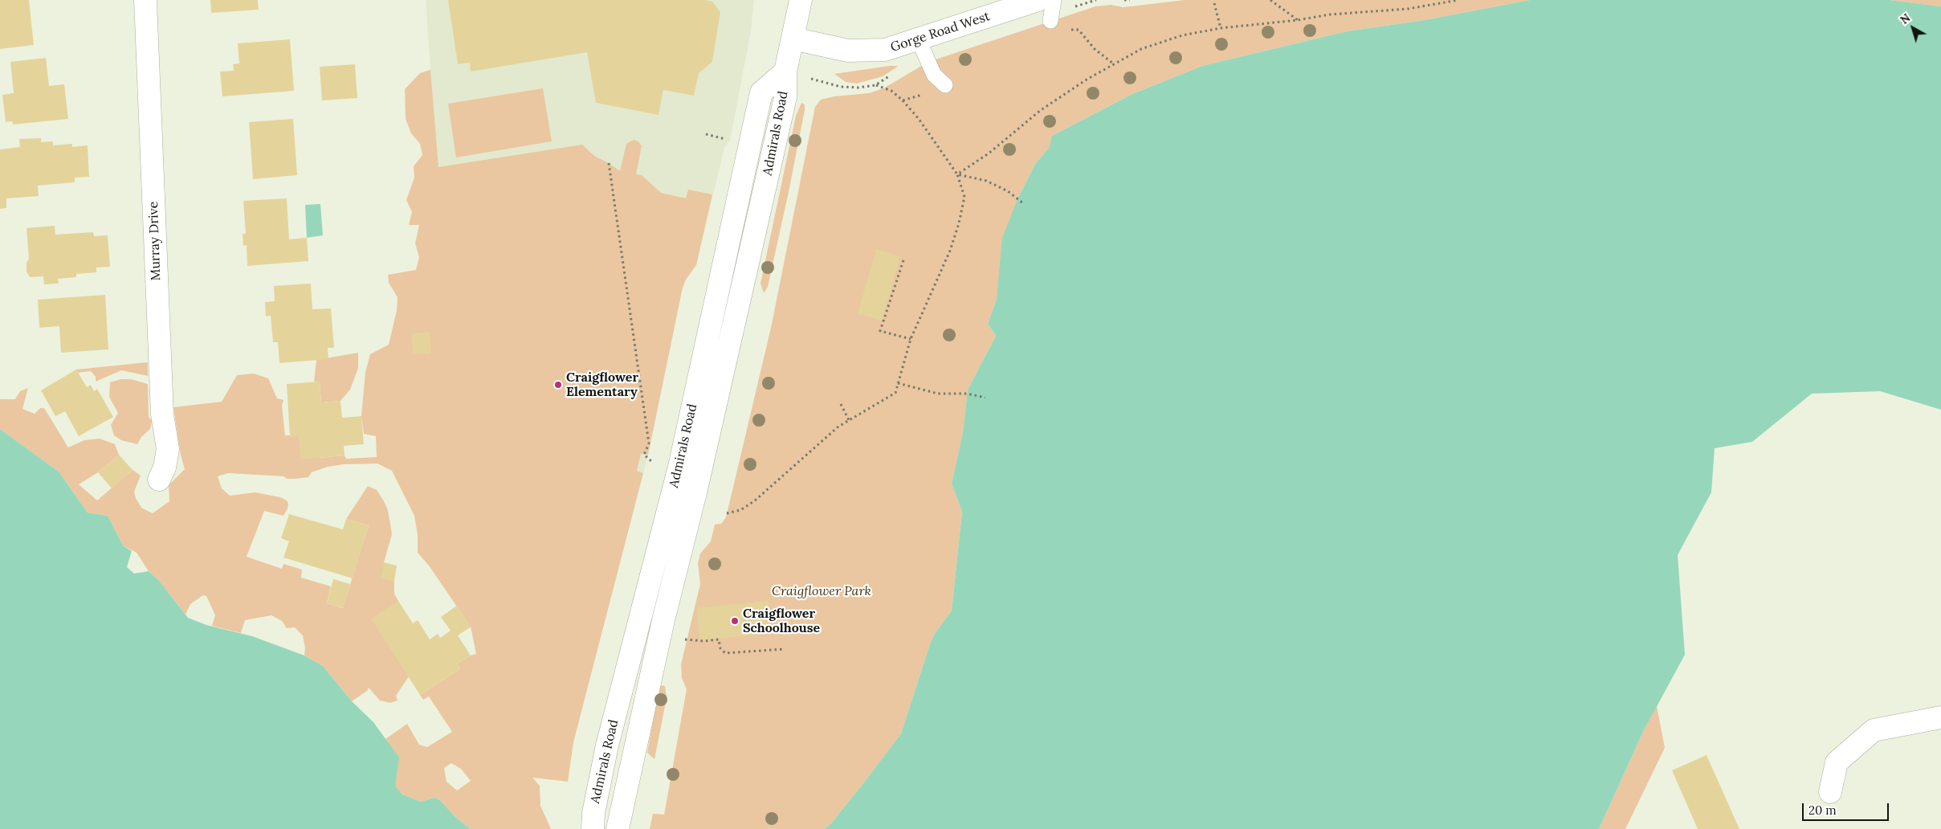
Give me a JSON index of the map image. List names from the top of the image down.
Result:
{
  "streets": {
    "main road": ["Gorge Road West", "Admirals Road", "Murray Drive"]
  },
  "crossings": [
    ["Gorge Road West", "Admirals Road"]
  ],
  "parks": ["Craigflower Park"],
  "places": ["Craigflower Elementary", "Craigflower Schoolhouse"],
  "scale_bar": "20 m",
  "north": "top left"
}
